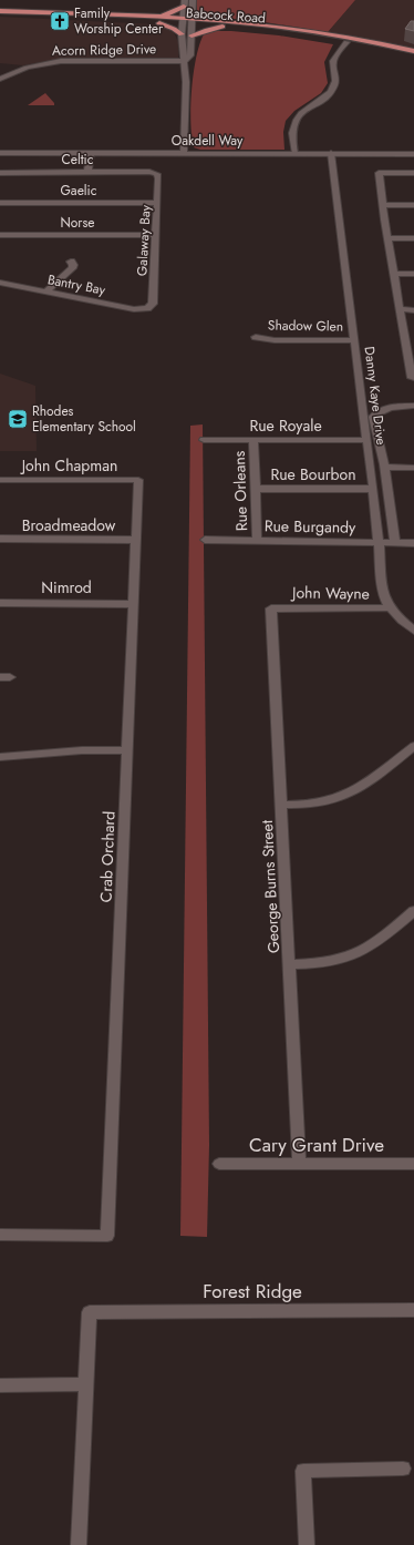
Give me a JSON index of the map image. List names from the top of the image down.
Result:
{
  "streets": {
    "main road": ["Babcock Road"],
    "street": [
      "Acorn Ridge Drive",
      "Oakdell Way",
      "Celtic",
      "Gaelic",
      "Norse",
      "Galaway Bay",
      "Bantry Bay",
      "Shadow Glen",
      "Danny Kaye Drive",
      "Rue Royale",
      "John Chapman",
      "Rue Bourbon",
      "Rue Orleans",
      "Broadmeadow",
      "Rue Burgandy",
      "Nimrod",
      "John Wayne",
      "Crab Orchard",
      "George Burns Street",
      "Cary Grant Drive",
      "Forest Ridge"
    ]
  },
  "crossings": [
    ["Oakdell Way", "Danny Kaye Drive"],
    ["Celtic", "Galaway Bay"],
    ["Gaelic", "Galaway Bay"],
    ["Norse", "Galaway Bay"],
    ["Galaway Bay", "Bantry Bay"],
    ["Shadow Glen", "Danny Kaye Drive"],
    ["Danny Kaye Drive", "Rue Royale"],
    ["Danny Kaye Drive", "Rue Bourbon"],
    ["Danny Kaye Drive", "Rue Burgandy"],
    ["Danny Kaye Drive", "John Wayne"],
    ["Rue Royale", "Rue Orleans"],
    ["John Chapman", "Crab Orchard"],
    ["Rue Bourbon", "Rue Orleans"],
    ["Rue Orleans", "Rue Burgandy"],
    ["Broadmeadow", "Crab Orchard"],
    ["Nimrod", "Crab Orchard"],
    ["John Wayne", "George Burns Street"],
    ["George Burns Street", "Cary Grant Drive"]
  ],
  "places": {
    "church": ["Family Worship Center"],
    "school or university": ["Rhodes Elementary School"]
  }
}
